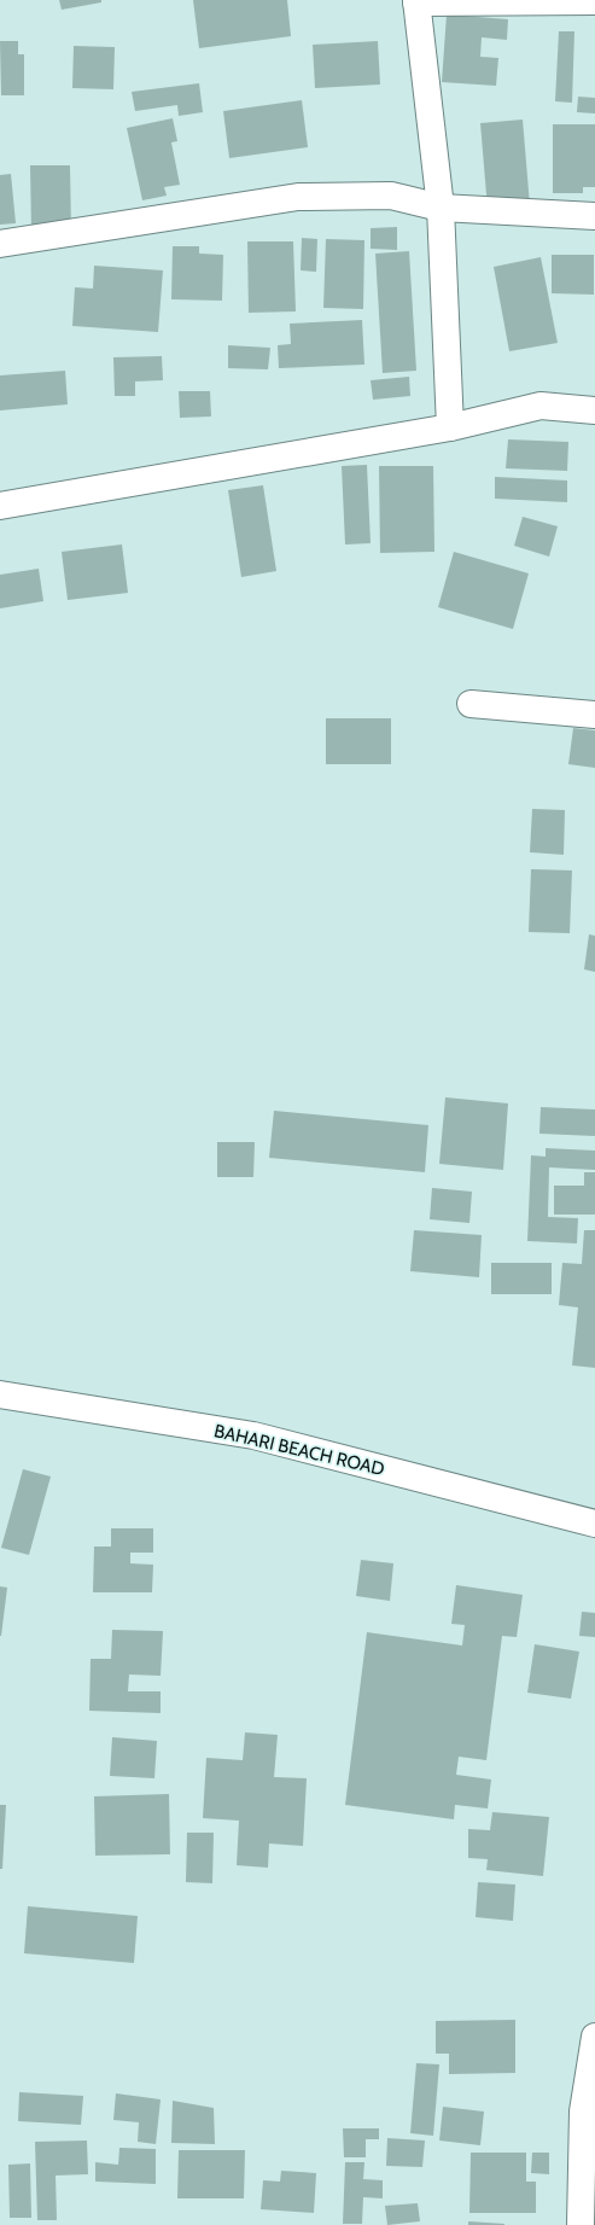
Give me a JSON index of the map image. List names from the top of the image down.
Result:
{
  "streets": {
    "street": ["BAHARI BEACH ROAD"]
  }
}
